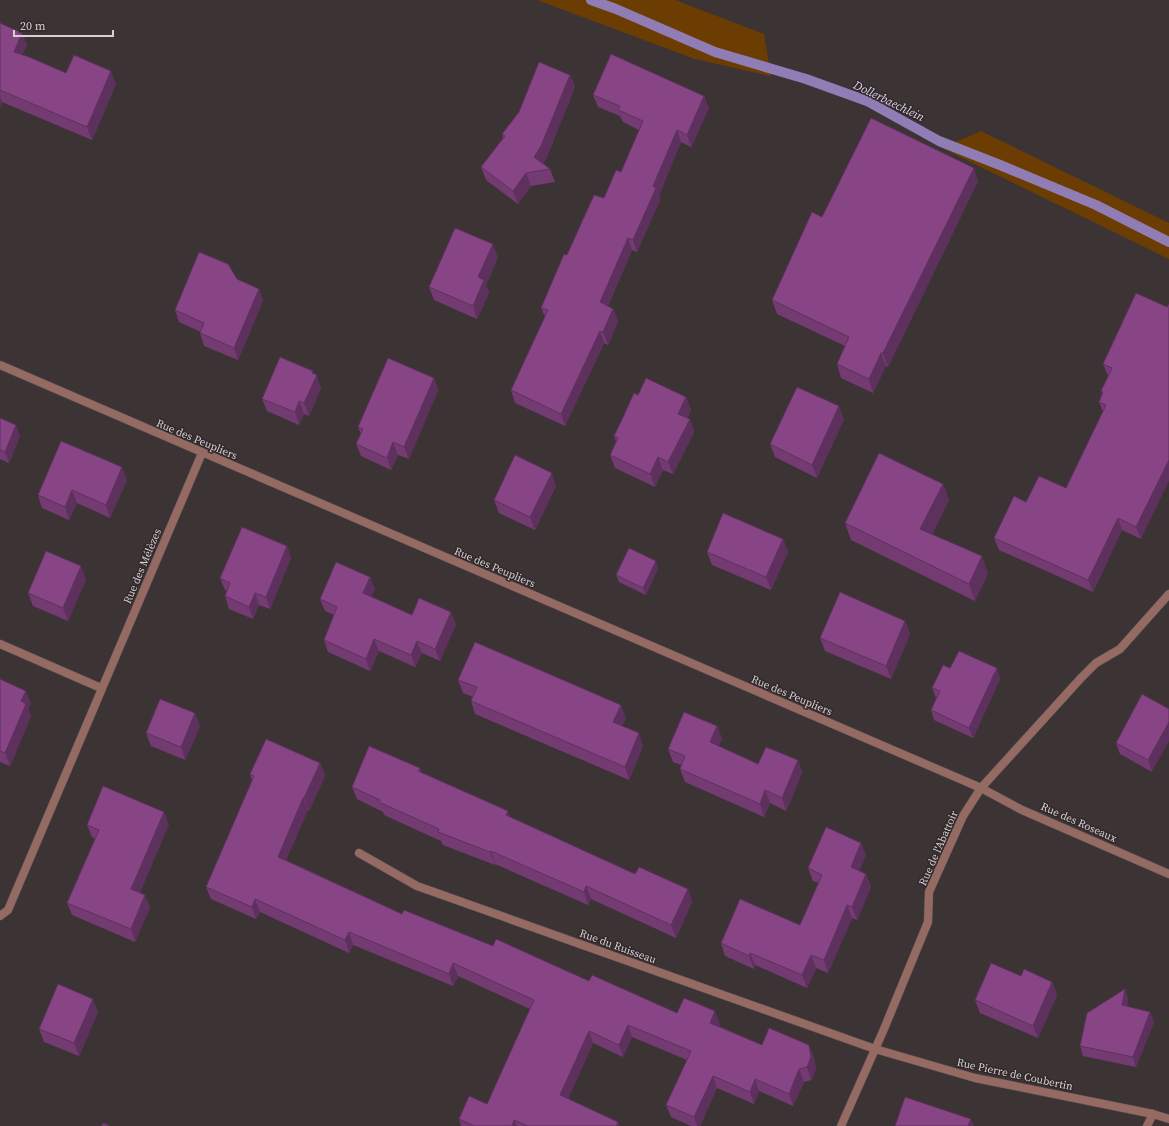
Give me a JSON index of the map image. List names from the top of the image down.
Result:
{
  "streets": {
    "street": [
      "Rue des Peupliers",
      "Rue des Mélèzes",
      "Rue des Roseaux",
      "Rue de l'Abattoir",
      "Rue du Ruisseau",
      "Rue Pierre de Coubertin"
    ]
  },
  "crossings": [
    ["Rue des Peupliers", "Rue des Mélèzes"],
    ["Rue des Peupliers", "Rue des Roseaux"],
    ["Rue des Peupliers", "Rue de l'Abattoir"],
    ["Rue des Roseaux", "Rue de l'Abattoir"],
    ["Rue de l'Abattoir", "Rue du Ruisseau"],
    ["Rue de l'Abattoir", "Rue Pierre de Coubertin"],
    ["Rue du Ruisseau", "Rue Pierre de Coubertin"]
  ],
  "water": ["Dollerbaechlein"],
  "scale_bar": "20 m"
}
